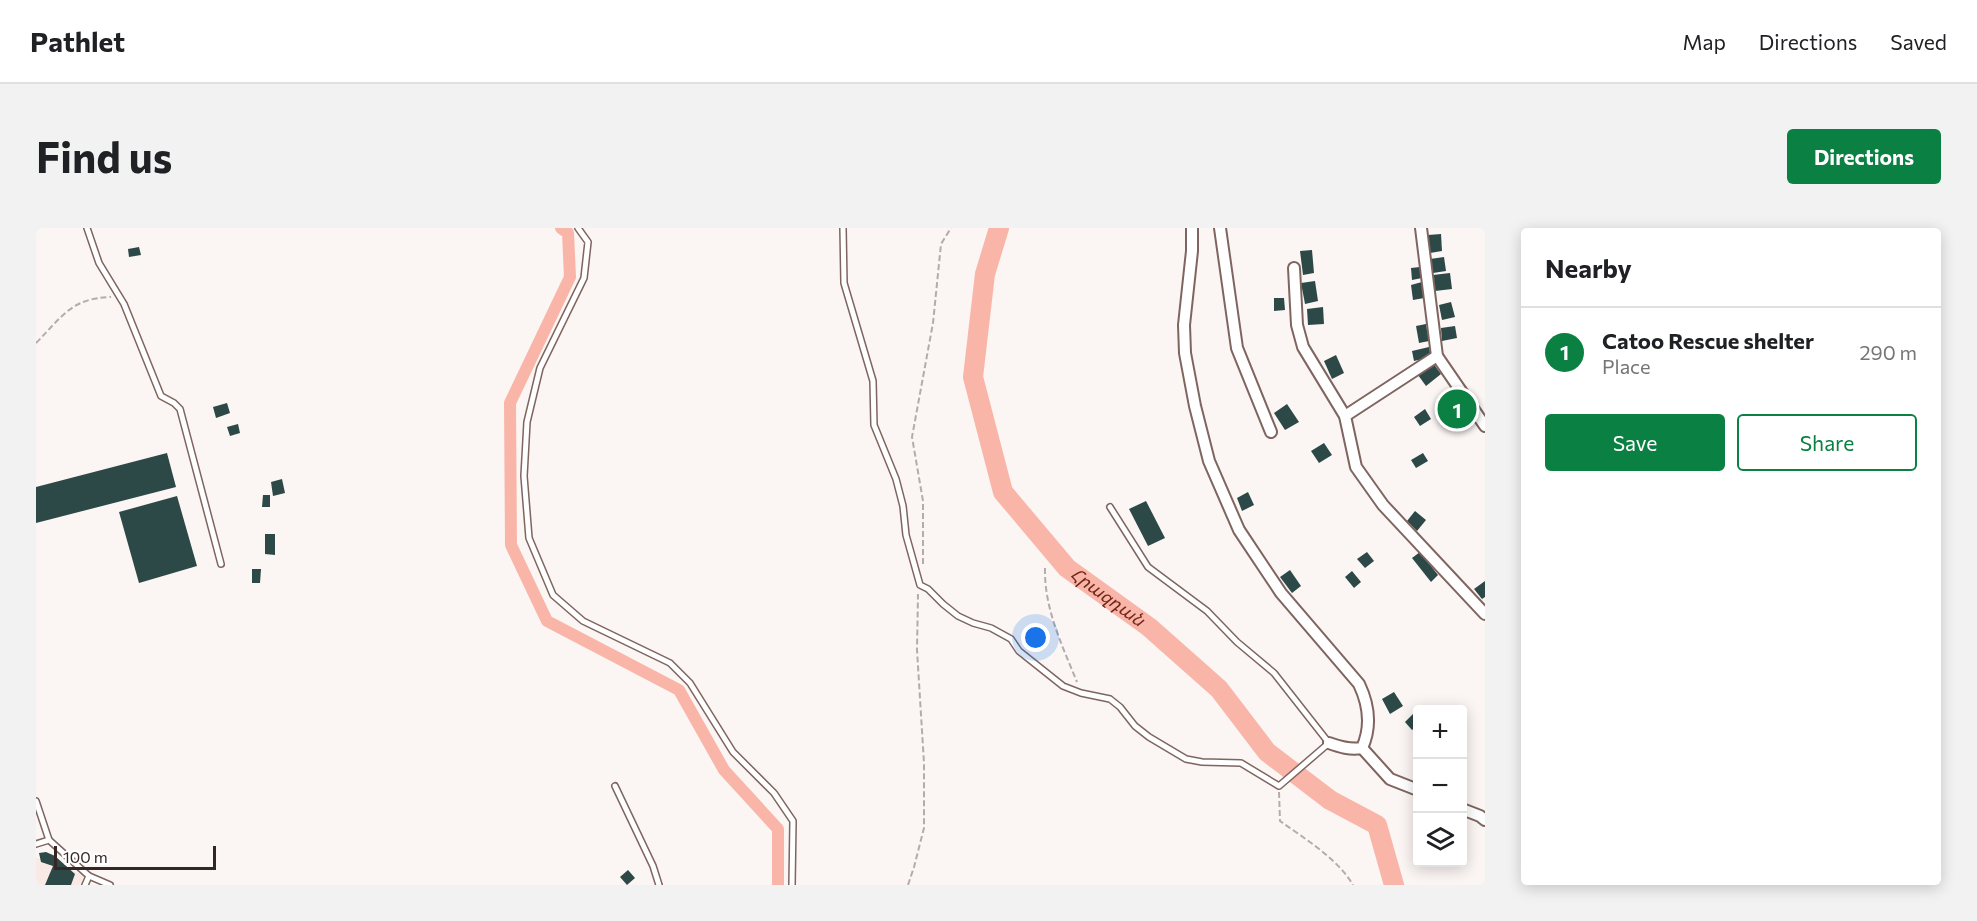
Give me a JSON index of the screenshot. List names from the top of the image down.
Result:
{
  "water": ["Հրազդան"],
  "scale_bar": "100 m",
  "page": {
    "header": "Pathlet",
    "nav": ["Map", "Directions", "Saved"],
    "buttons": [
      "Directions",
      ["Save", "Share"]
    ],
    "title": "Find us",
    "heading": "Nearby",
    "list": [
      {
        "mark": "1",
        "name": "Catoo Rescue shelter",
        "note": "Place",
        "value": "290 m"
      }
    ],
    "pins": "1",
    "map_buttons": ["+", "−"],
    "scale": "100 m"
  }
}
